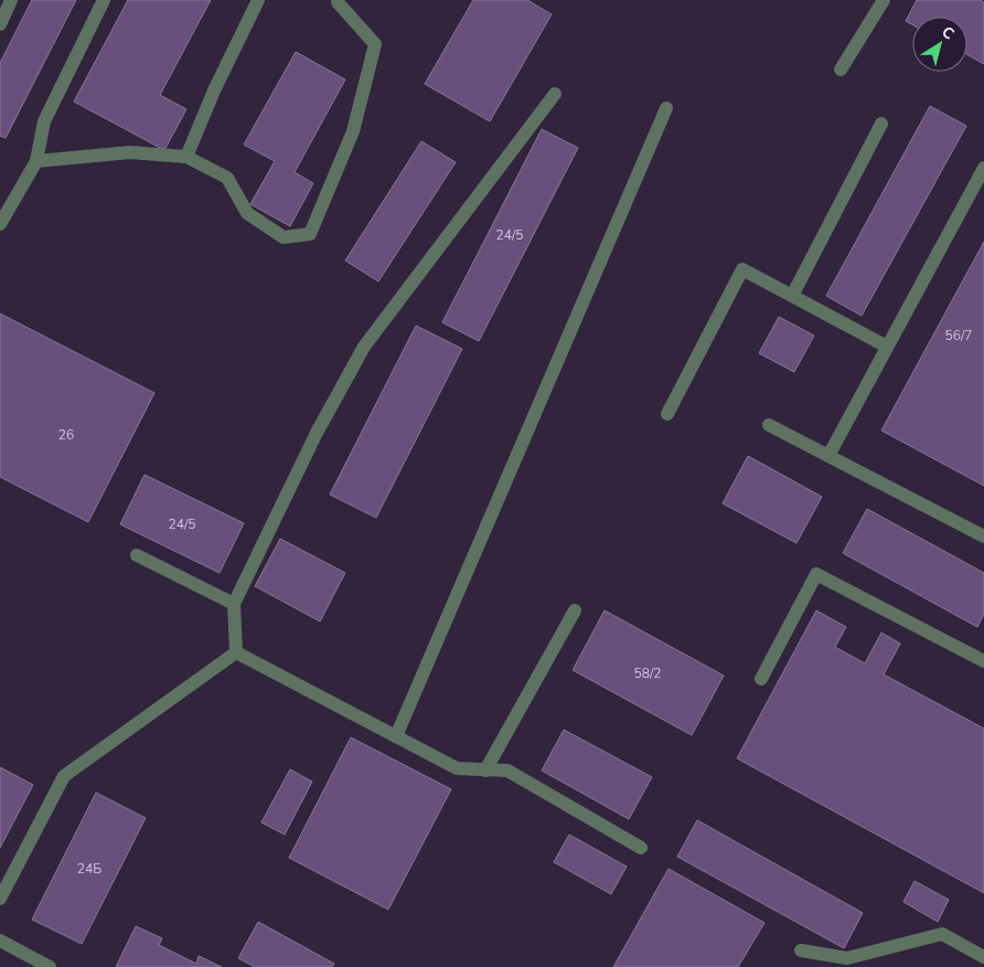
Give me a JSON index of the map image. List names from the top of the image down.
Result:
{
  "house_numbers": [
    "24/5",
    "56/7",
    "26",
    "24/5",
    "58/2",
    "24Б"
  ],
  "north": "top right"
}
